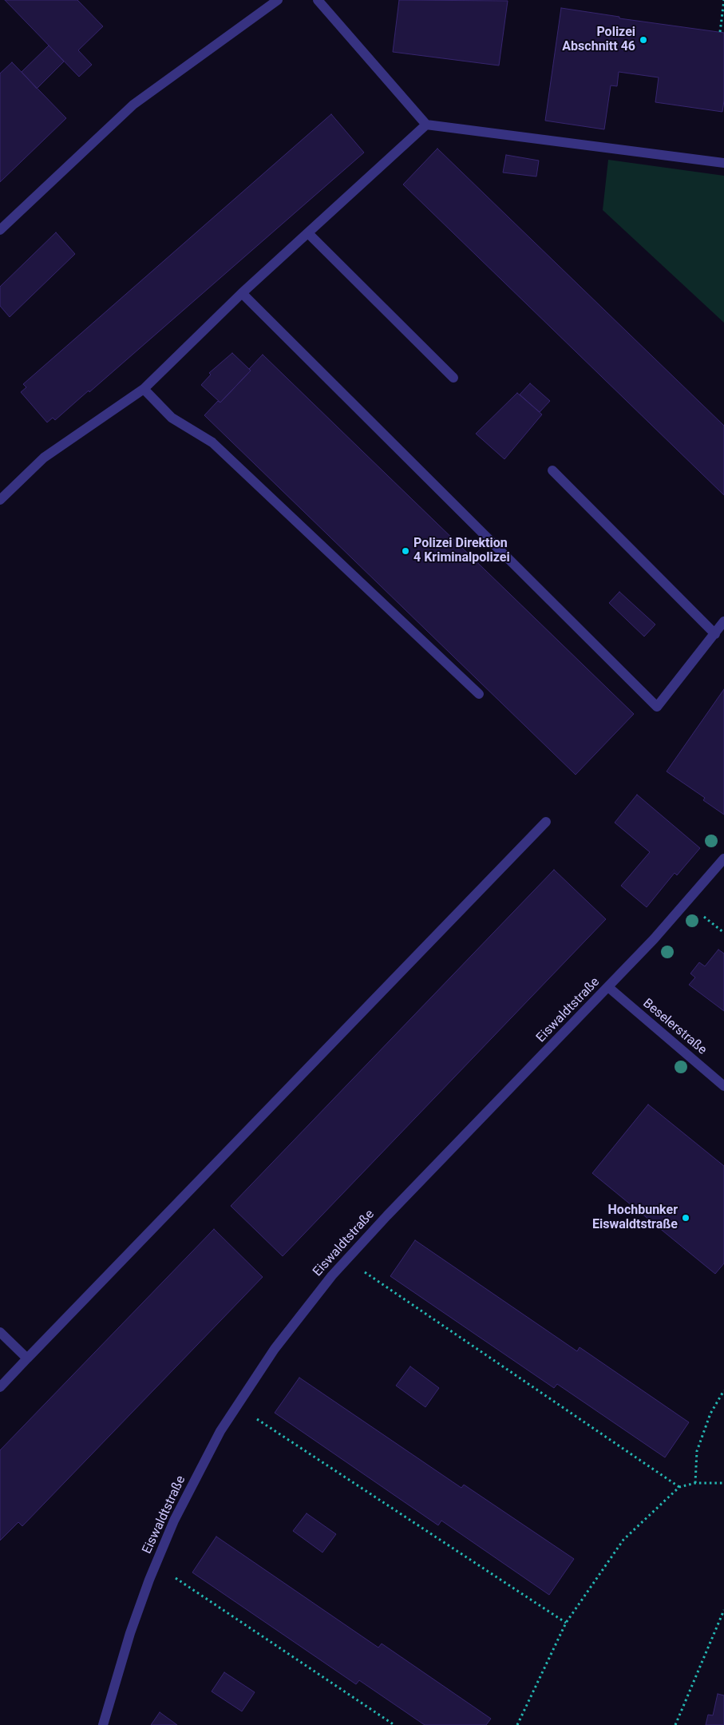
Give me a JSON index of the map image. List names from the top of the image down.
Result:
{
  "streets": {
    "street": ["Eiswaldtstraße", "Beselerstraße"]
  },
  "crossings": [
    ["Eiswaldtstraße", "Beselerstraße"]
  ],
  "places": ["Polizei Abschnitt 46", "Polizei Direktion 4 Kriminalpolizei", "Hochbunker Eiswaldtstraße"]
}
